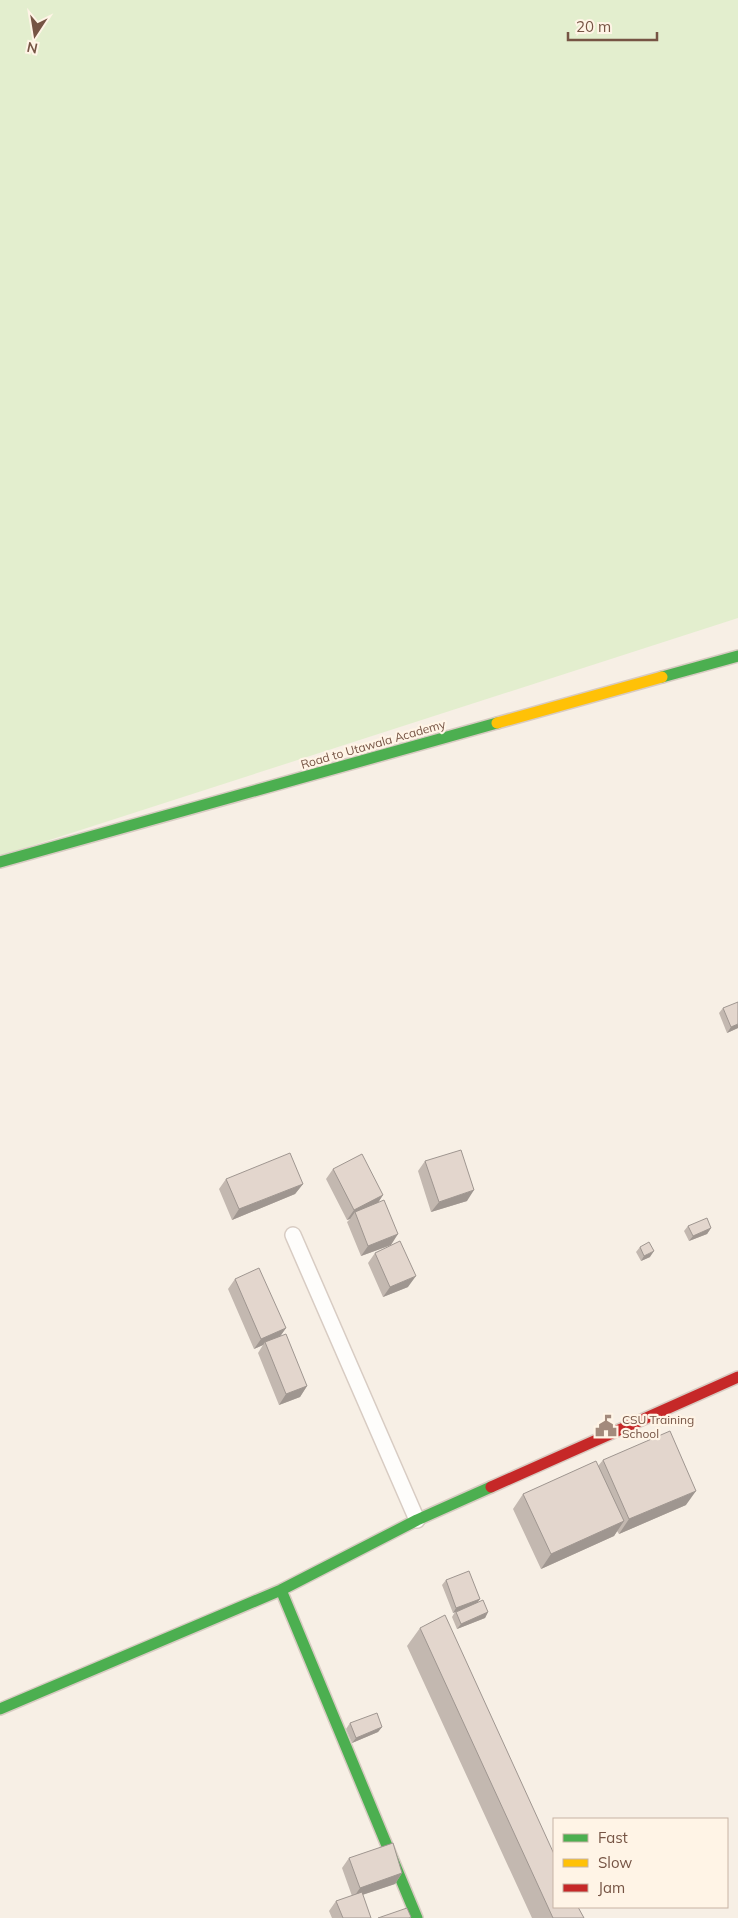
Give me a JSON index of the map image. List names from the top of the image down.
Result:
{
  "streets": {
    "street": ["Road to Utawala Academy"]
  },
  "places": {
    "public building": ["CSU Training School"]
  },
  "legend": ["Fast", "Slow", "Jam"],
  "scale_bar": "20 m",
  "north": "bottom"
}
